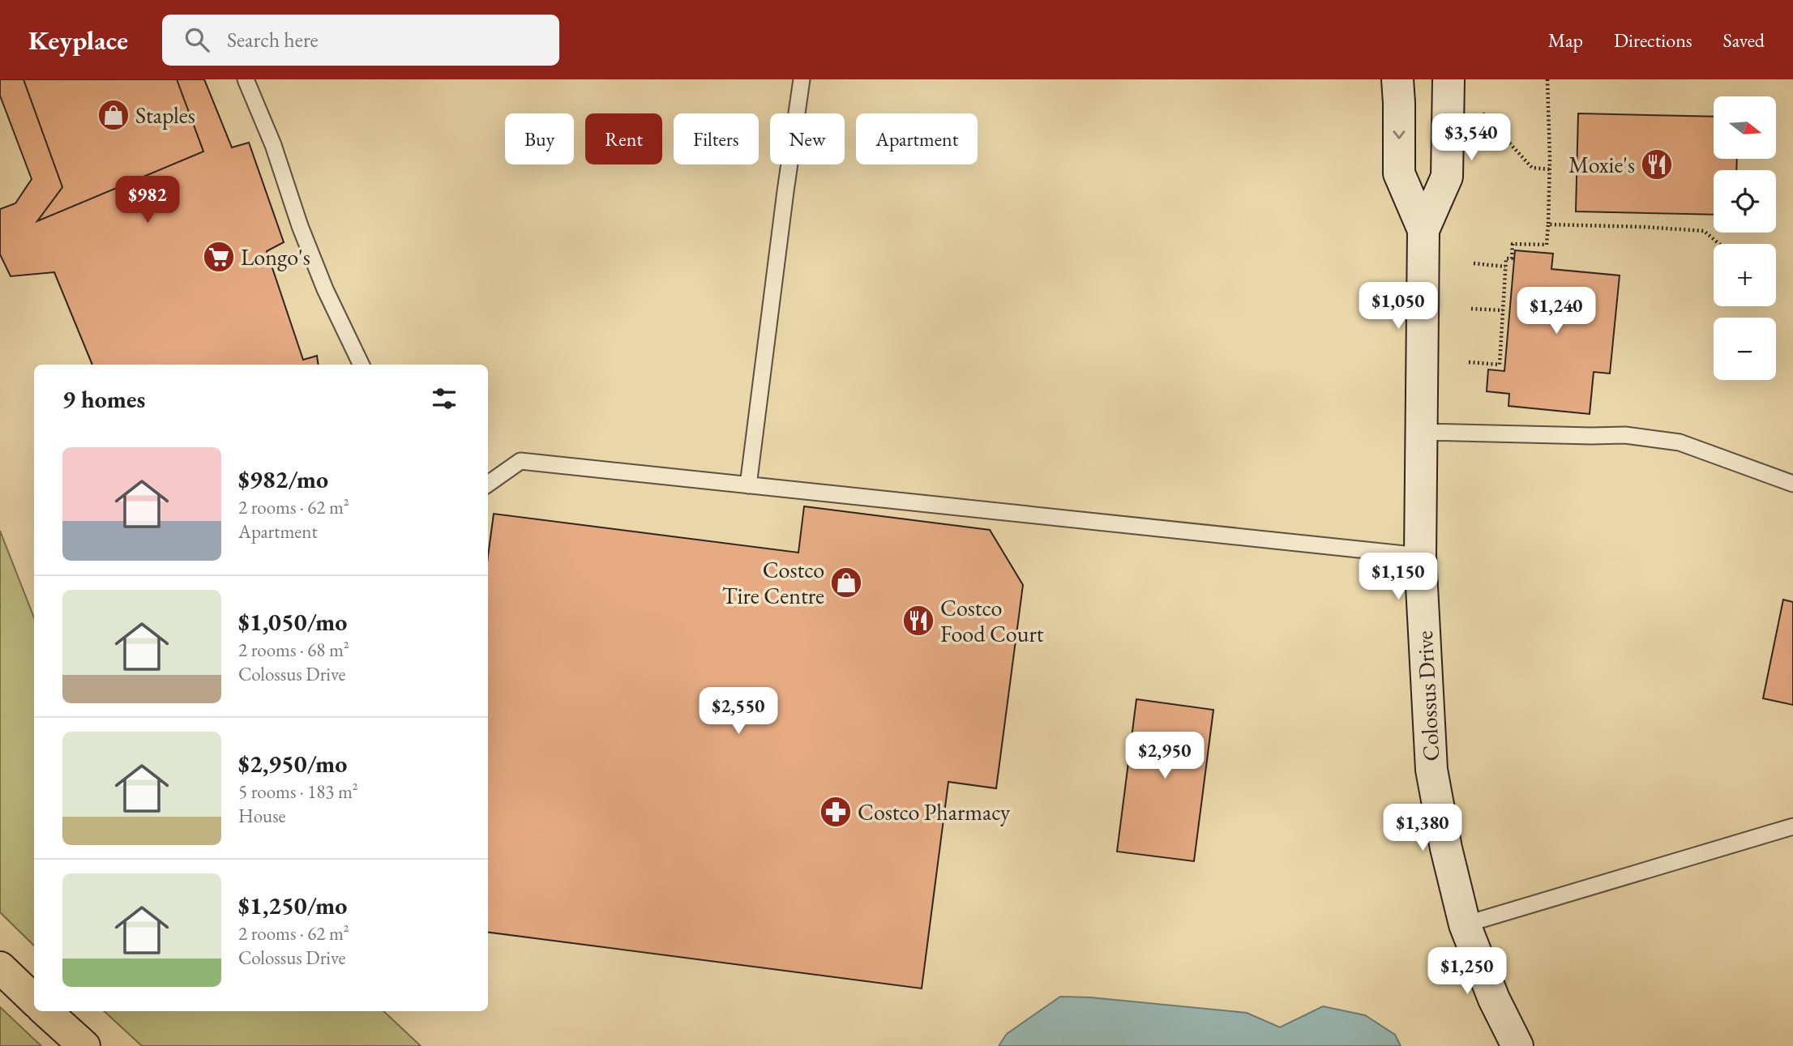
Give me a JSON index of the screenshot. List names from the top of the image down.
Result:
{
  "streets": {
    "street": ["Colossus Drive"]
  },
  "places": {
    "shop": ["Staples", "Costco Tire Centre"],
    "restaurant": ["Moxie's", "Costco Food Court"],
    "supermarket": ["Longo's"],
    "pharmacy": ["Costco Pharmacy"]
  },
  "north": "right",
  "page": {
    "header": "Keyplace",
    "search": "Search here",
    "nav": ["Map", "Directions", "Saved"],
    "map_buttons": ["+", "−"],
    "price": [
      "$3,540",
      "$982",
      "$1,050",
      "$1,240",
      "$1,150",
      "$2,550",
      "$2,950",
      "$1,380",
      "$1,250"
    ],
    "chip": [
      "Buy",
      "Rent",
      "Filters",
      "New",
      "Apartment"
    ],
    "heading": "9 homes",
    "list": [
      {
        "name": "$982/mo",
        "note": "2 rooms · 62 m² · Apartment"
      },
      {
        "name": "$1,050/mo",
        "note": "2 rooms · 68 m² · Colossus Drive"
      },
      {
        "name": "$2,950/mo",
        "note": "5 rooms · 183 m² · House"
      },
      {
        "name": "$1,250/mo",
        "note": "2 rooms · 62 m² · Colossus Drive"
      }
    ]
  }
}
